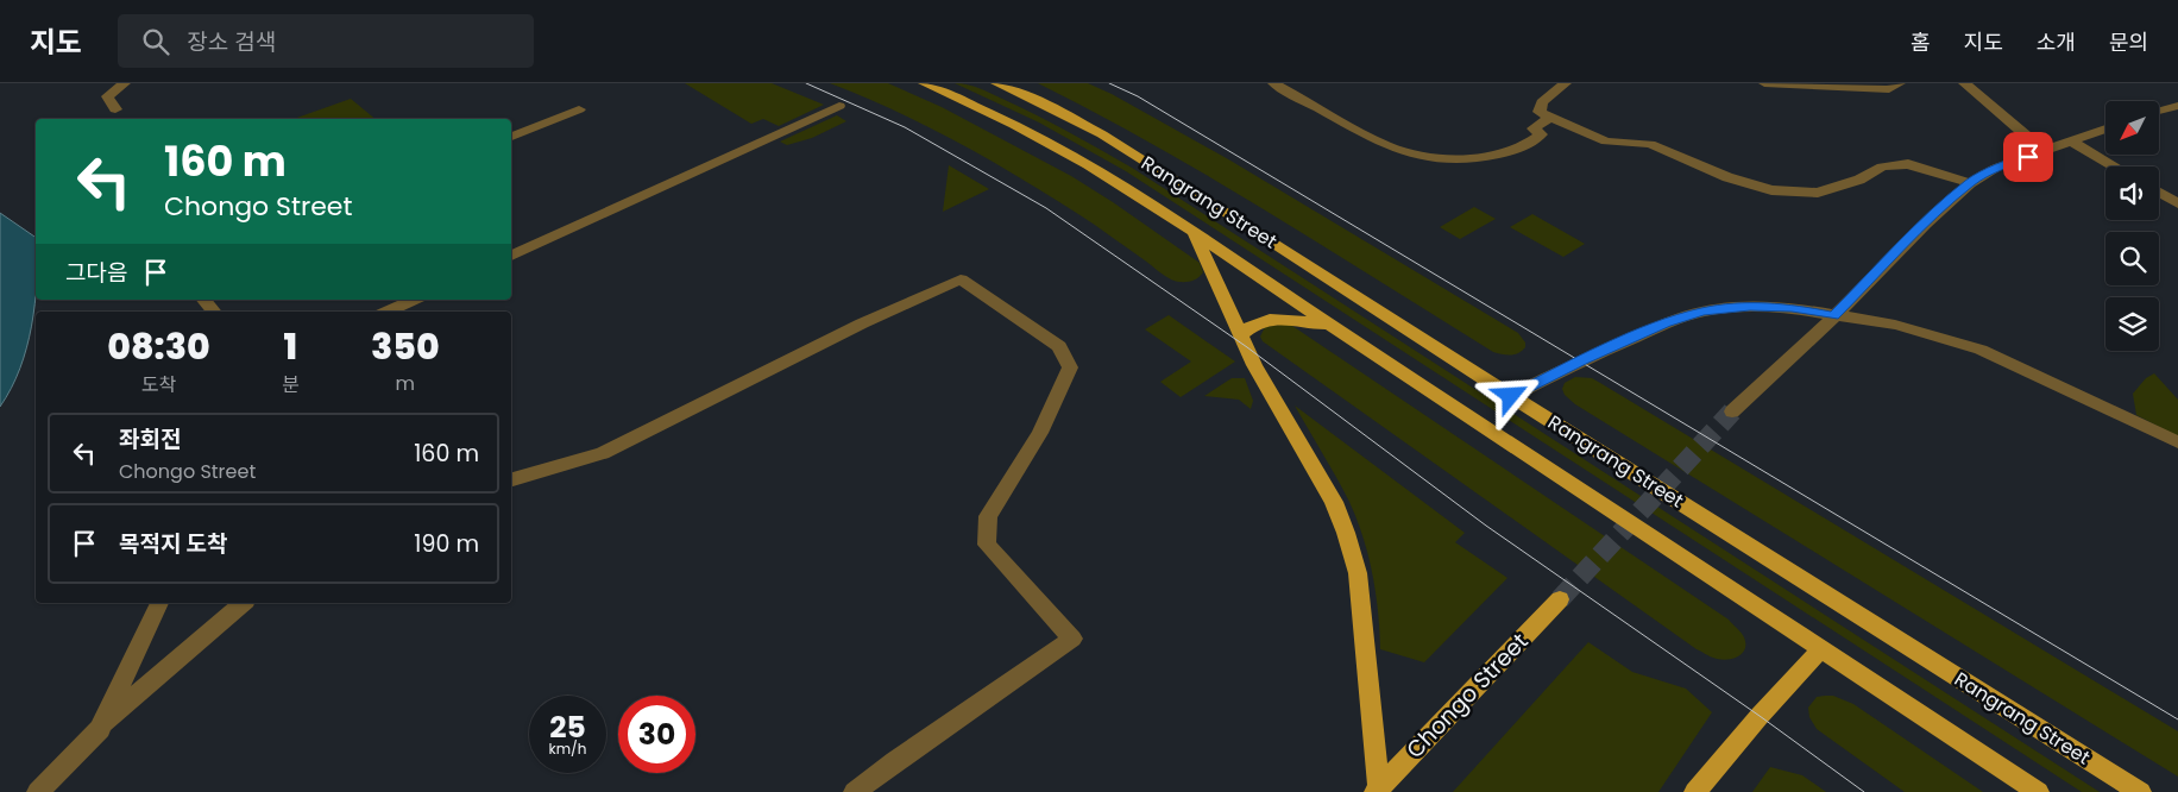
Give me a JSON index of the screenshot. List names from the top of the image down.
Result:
{
  "streets": {
    "main road": ["Rangrang Street", "Chongo Street"]
  },
  "north": "bottom left",
  "page": {
    "header": "지도",
    "search": "장소 검색",
    "nav": [
      "홈",
      "지도",
      "소개",
      "문의"
    ],
    "turn": ["160 m", "Chongo Street"],
    "then": "그다음",
    "eta": [
      "08:30",
      "도착",
      "1",
      "분",
      "350",
      "m"
    ],
    "list": [
      {
        "name": "좌회전",
        "note": "Chongo Street",
        "value": "160 m"
      },
      {
        "name": "목적지 도착",
        "value": "190 m"
      }
    ],
    "speed": "25 km/h",
    "limit": "30"
  }
}
